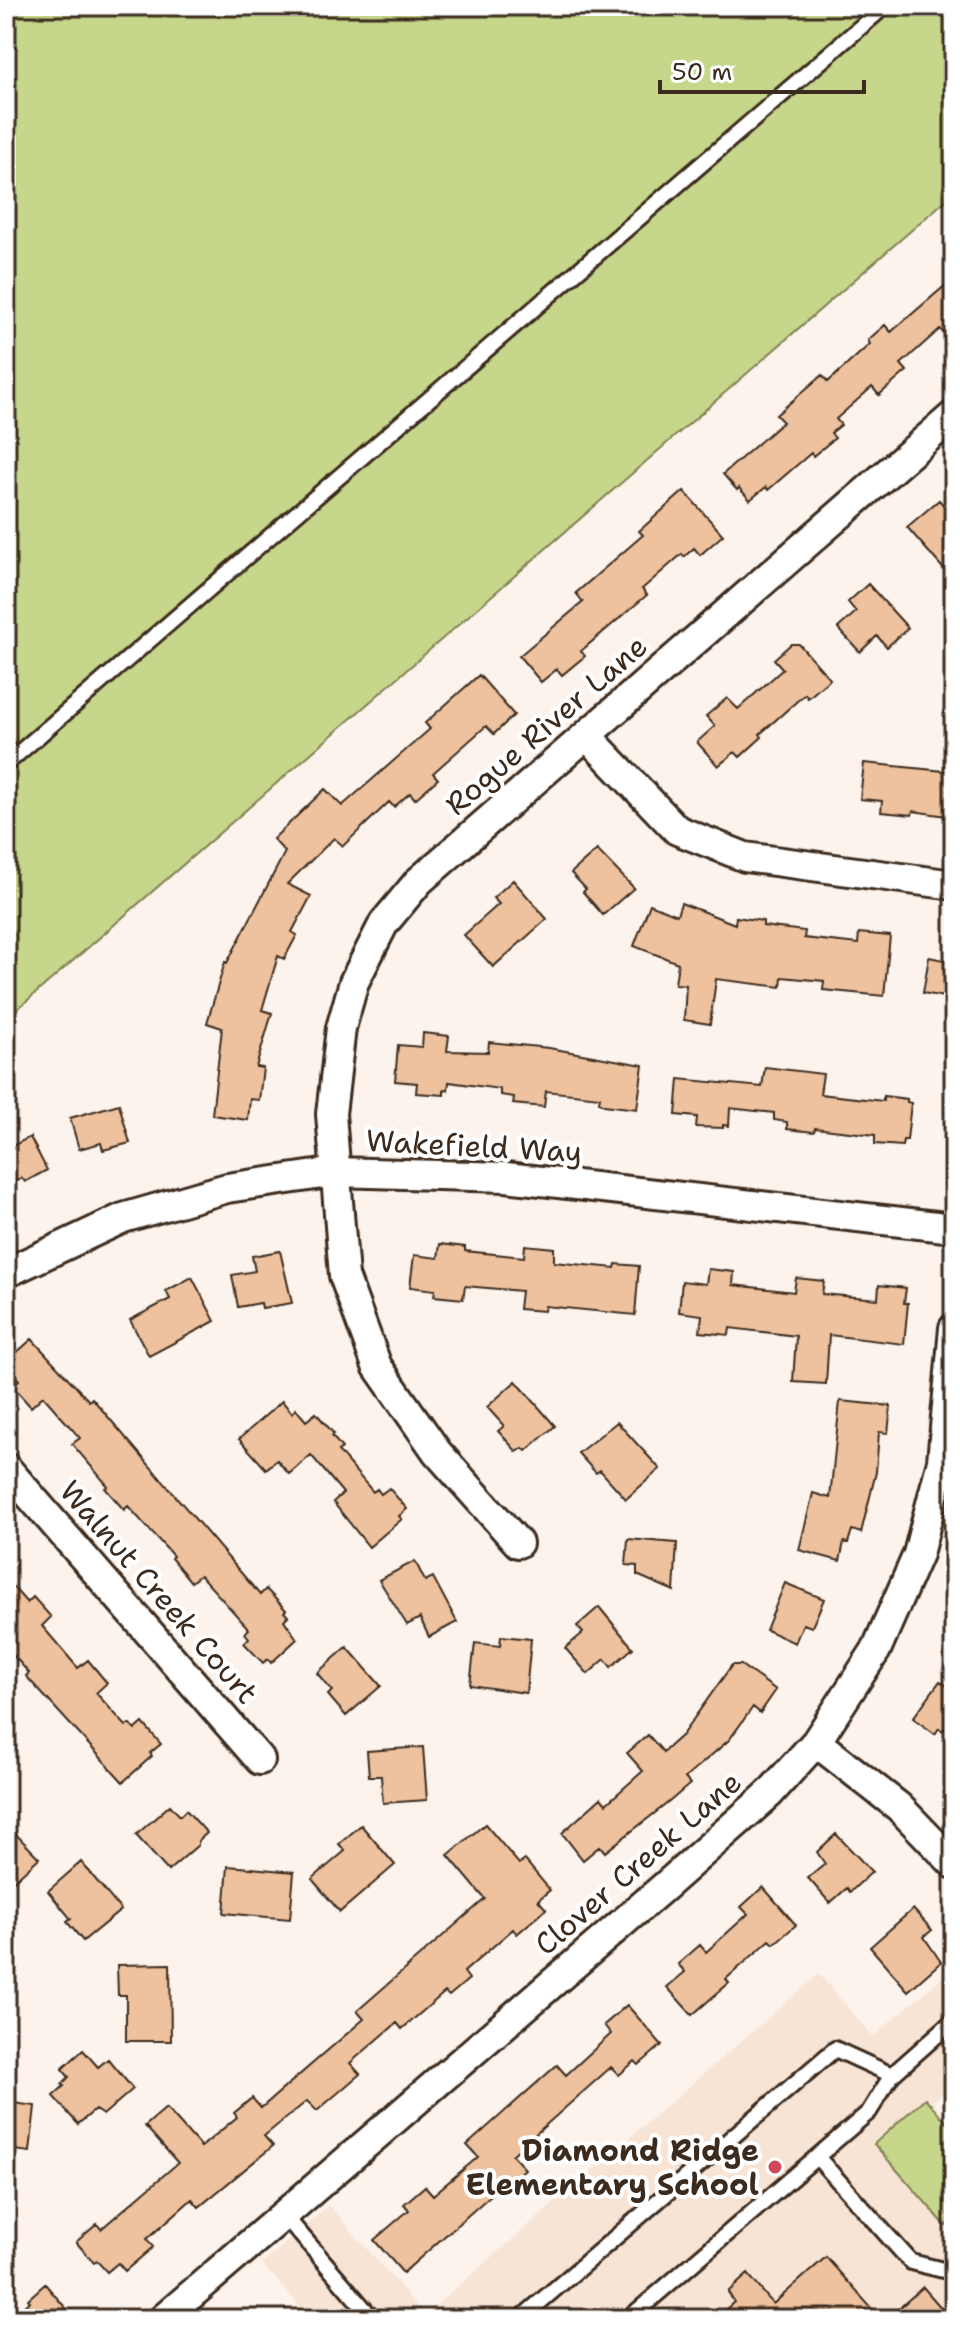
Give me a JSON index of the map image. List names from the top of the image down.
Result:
{
  "streets": {
    "street": [
      "Rogue River Lane",
      "Wakefield Way",
      "Walnut Creek Court",
      "Clover Creek Lane"
    ]
  },
  "crossings": [
    ["Rogue River Lane", "Wakefield Way"]
  ],
  "places": ["Diamond Ridge Elementary School"],
  "scale_bar": "50 m"
}
